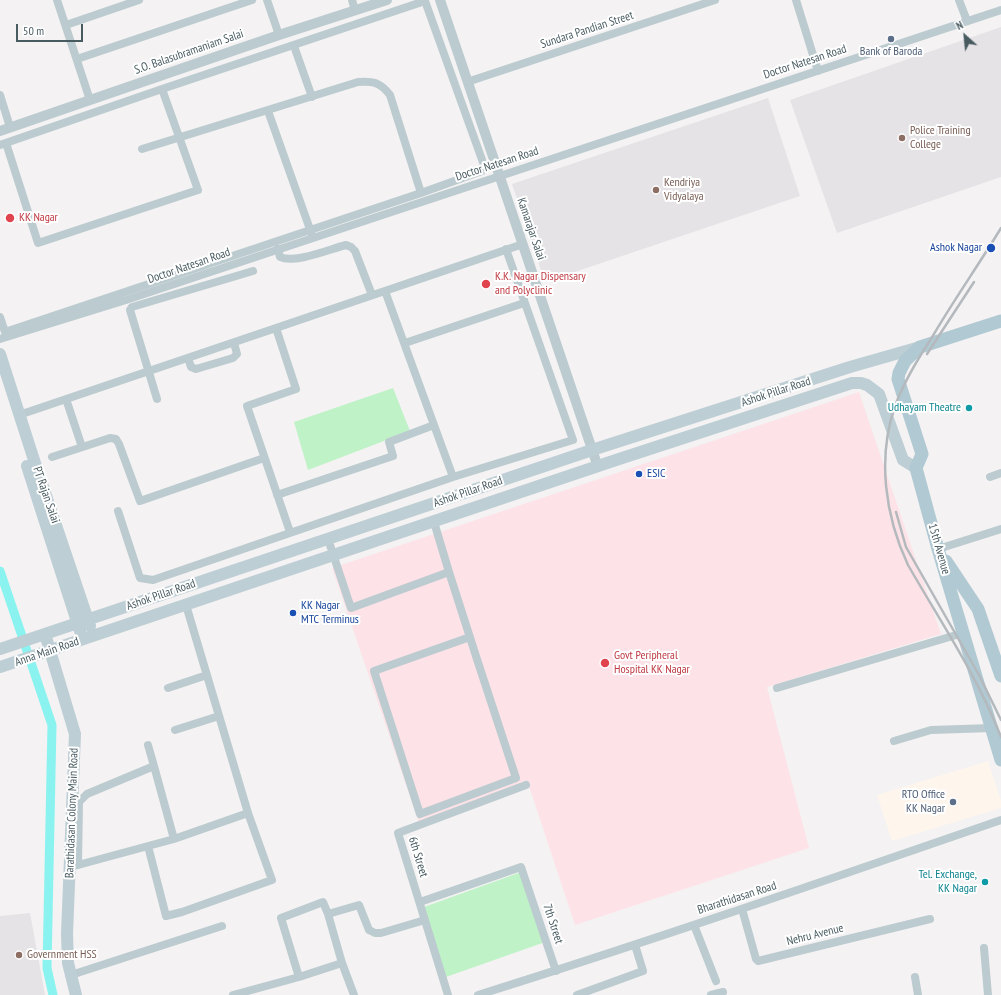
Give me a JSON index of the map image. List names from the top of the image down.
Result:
{
  "streets": {
    "main road": [
      "Ashok Pillar Road",
      "PT Rajan Salai",
      "15th Avenue",
      "Anna Main Road",
      "Barathidasan Colony Main Road"
    ],
    "street": [
      "Sundara Pandian Street",
      "S.O. Balasubramaniam Salai",
      "Doctor Natesan Road",
      "Kamarajar Salai",
      "6th Street",
      "Bharathidasan Road",
      "7th Street",
      "Nehru Avenue"
    ]
  },
  "crossings": [
    ["Sundara Pandian Street", "Kamarajar Salai"],
    ["Doctor Natesan Road", "Kamarajar Salai"],
    ["Kamarajar Salai", "Ashok Pillar Road"],
    ["Ashok Pillar Road", "PT Rajan Salai"],
    ["Ashok Pillar Road", "15th Avenue"],
    ["Ashok Pillar Road", "Anna Main Road"],
    ["PT Rajan Salai", "Anna Main Road"],
    ["Anna Main Road", "Barathidasan Colony Main Road"],
    ["6th Street", "7th Street"],
    ["Bharathidasan Road", "7th Street"],
    ["Bharathidasan Road", "Nehru Avenue"]
  ],
  "places": [
    "Bank of Baroda",
    "Police Training College",
    "Kendriya Vidyalaya",
    "KK Nagar",
    "Ashok Nagar",
    "K.K. Nagar Dispensary and Polyclinic",
    "Udhayam Theatre",
    "ESIC",
    "KK Nagar MTC Terminus",
    "Govt Peripheral Hospital KK Nagar",
    "RTO Office KK Nagar",
    "Tel. Exchange, KK Nagar",
    "Government HSS"
  ],
  "scale_bar": "50 m",
  "north": "top left"
}
